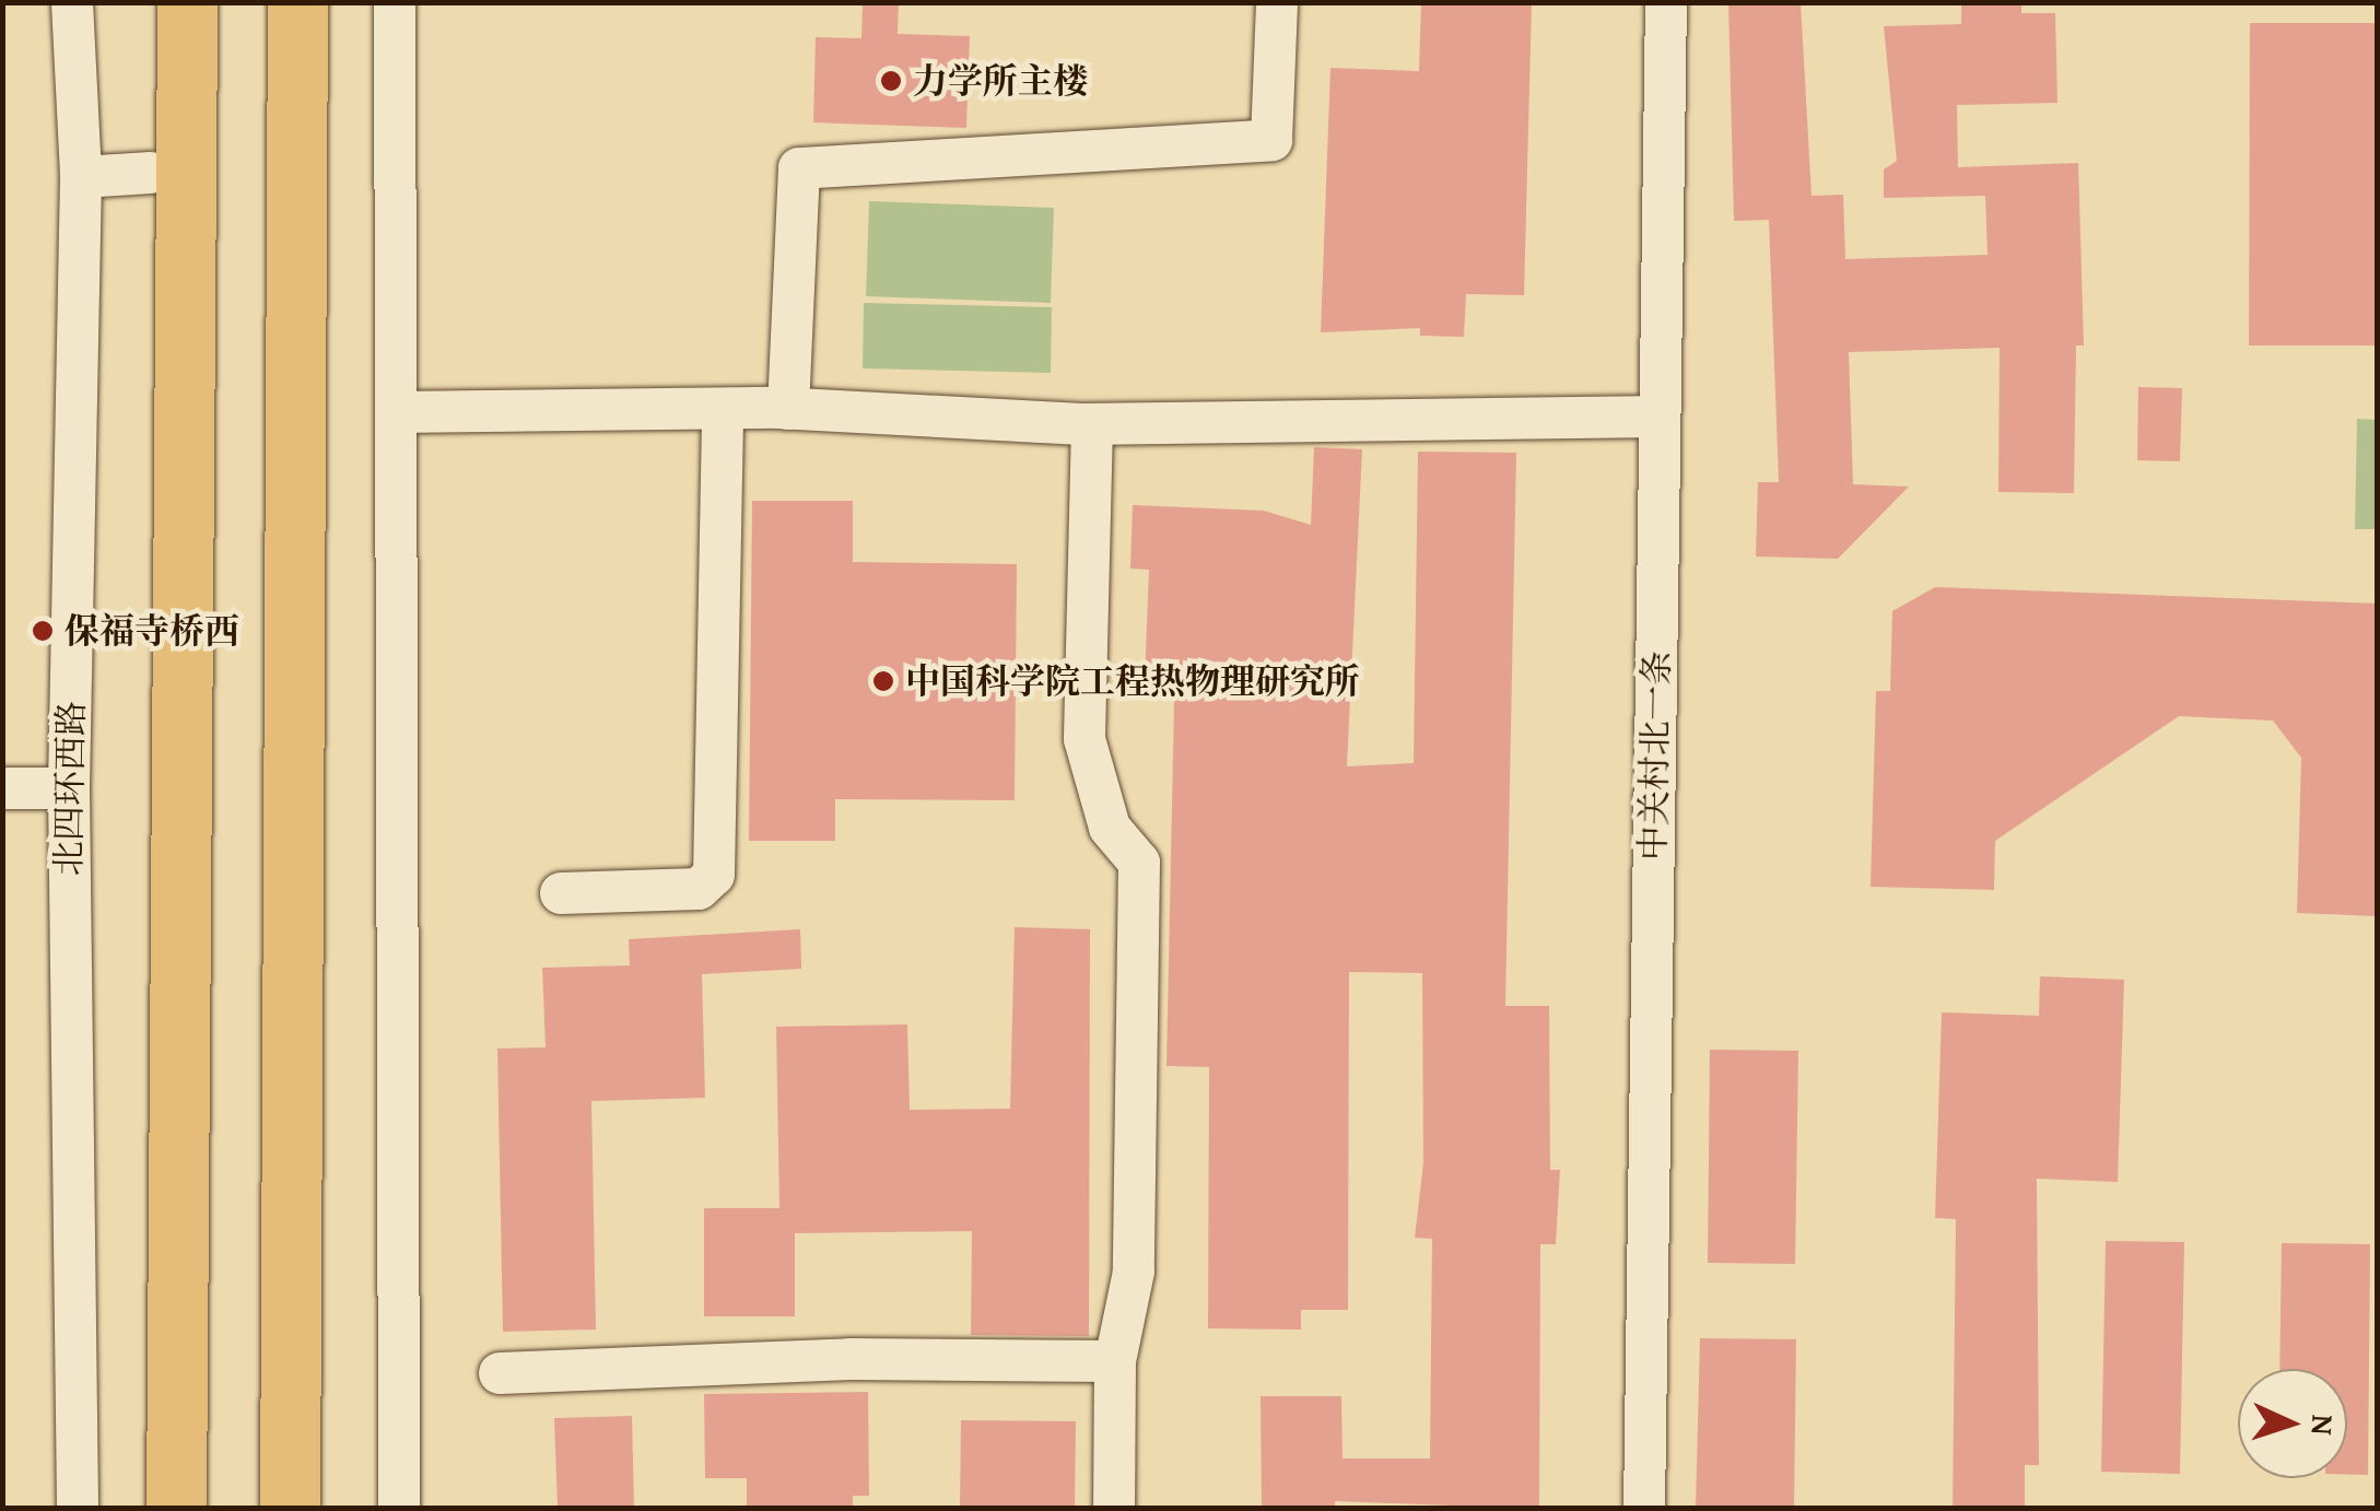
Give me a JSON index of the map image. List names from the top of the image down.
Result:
{
  "streets": {
    "street": ["中关村北一条", "北四环西路"]
  },
  "places": ["力学所主楼", "保福寺桥西", "中国科学院工程热物理研究所"],
  "north": "right"
}
